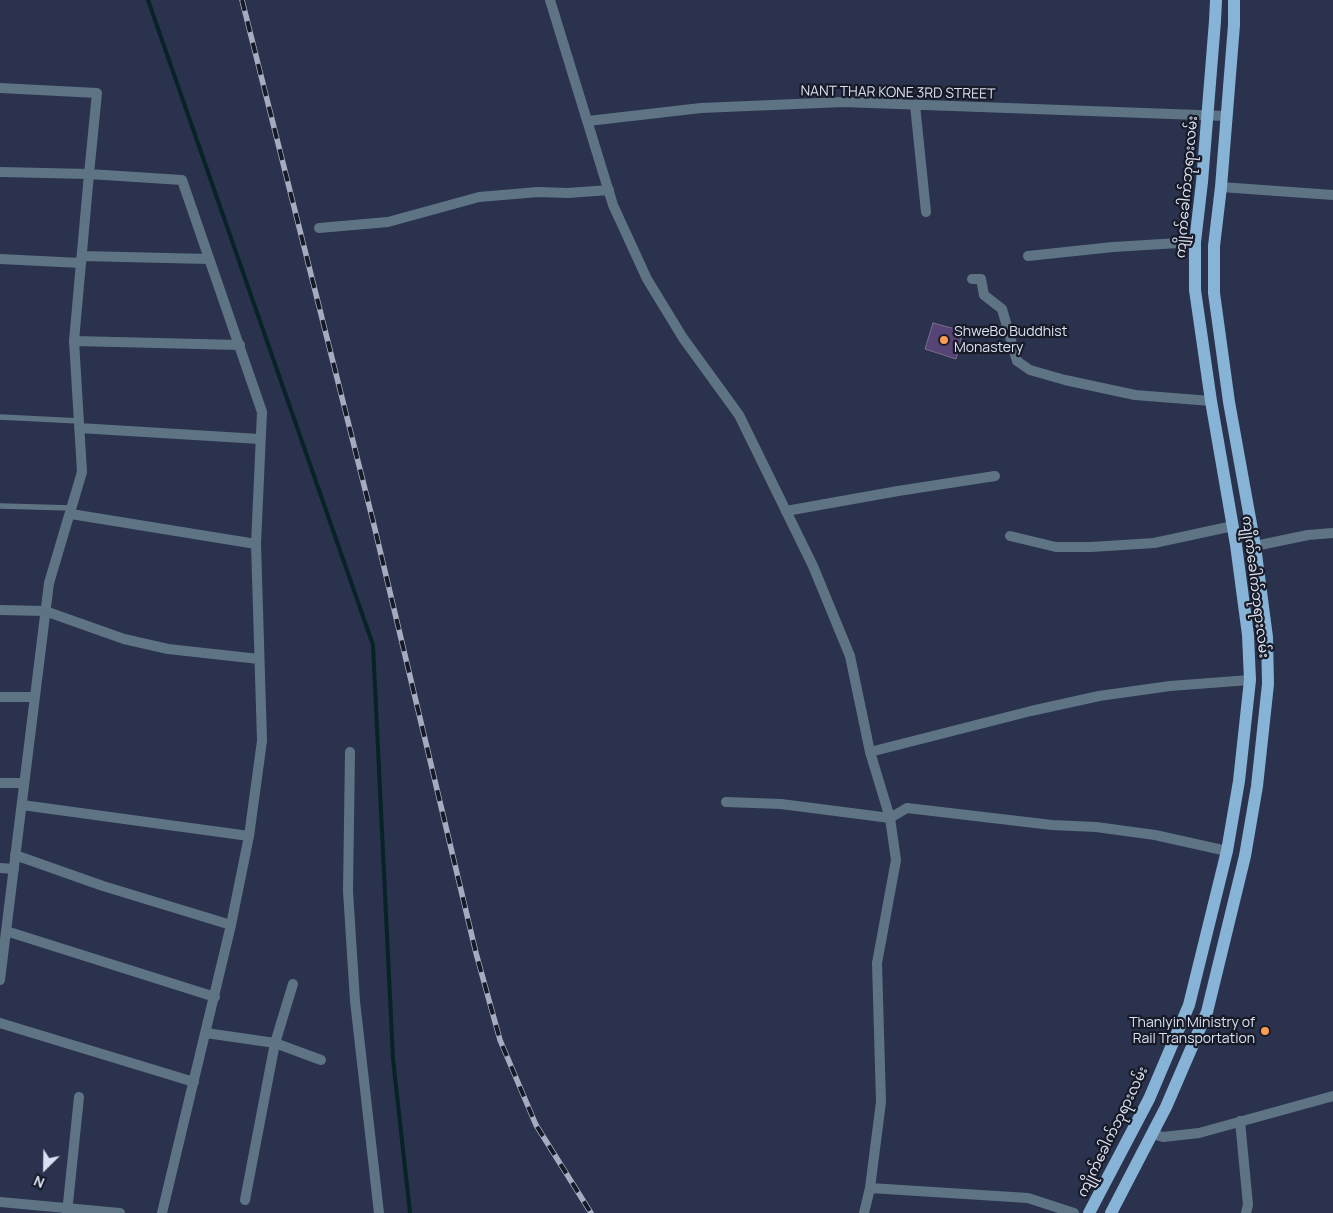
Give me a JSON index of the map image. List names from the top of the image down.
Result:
{
  "streets": {
    "main road": ["ကျိုက်ခေါက်ဘုရားလမ်း"],
    "street": ["NANT THAR KONE 3RD STREET"]
  },
  "crossings": [
    ["NANT THAR KONE 3RD STREET", "ကျိုက်ခေါက်ဘုရားလမ်း"]
  ],
  "places": ["ShweBo Buddhist Monastery", "Thanlyin Ministry of Rail Transportation"],
  "north": "bottom left"
}
